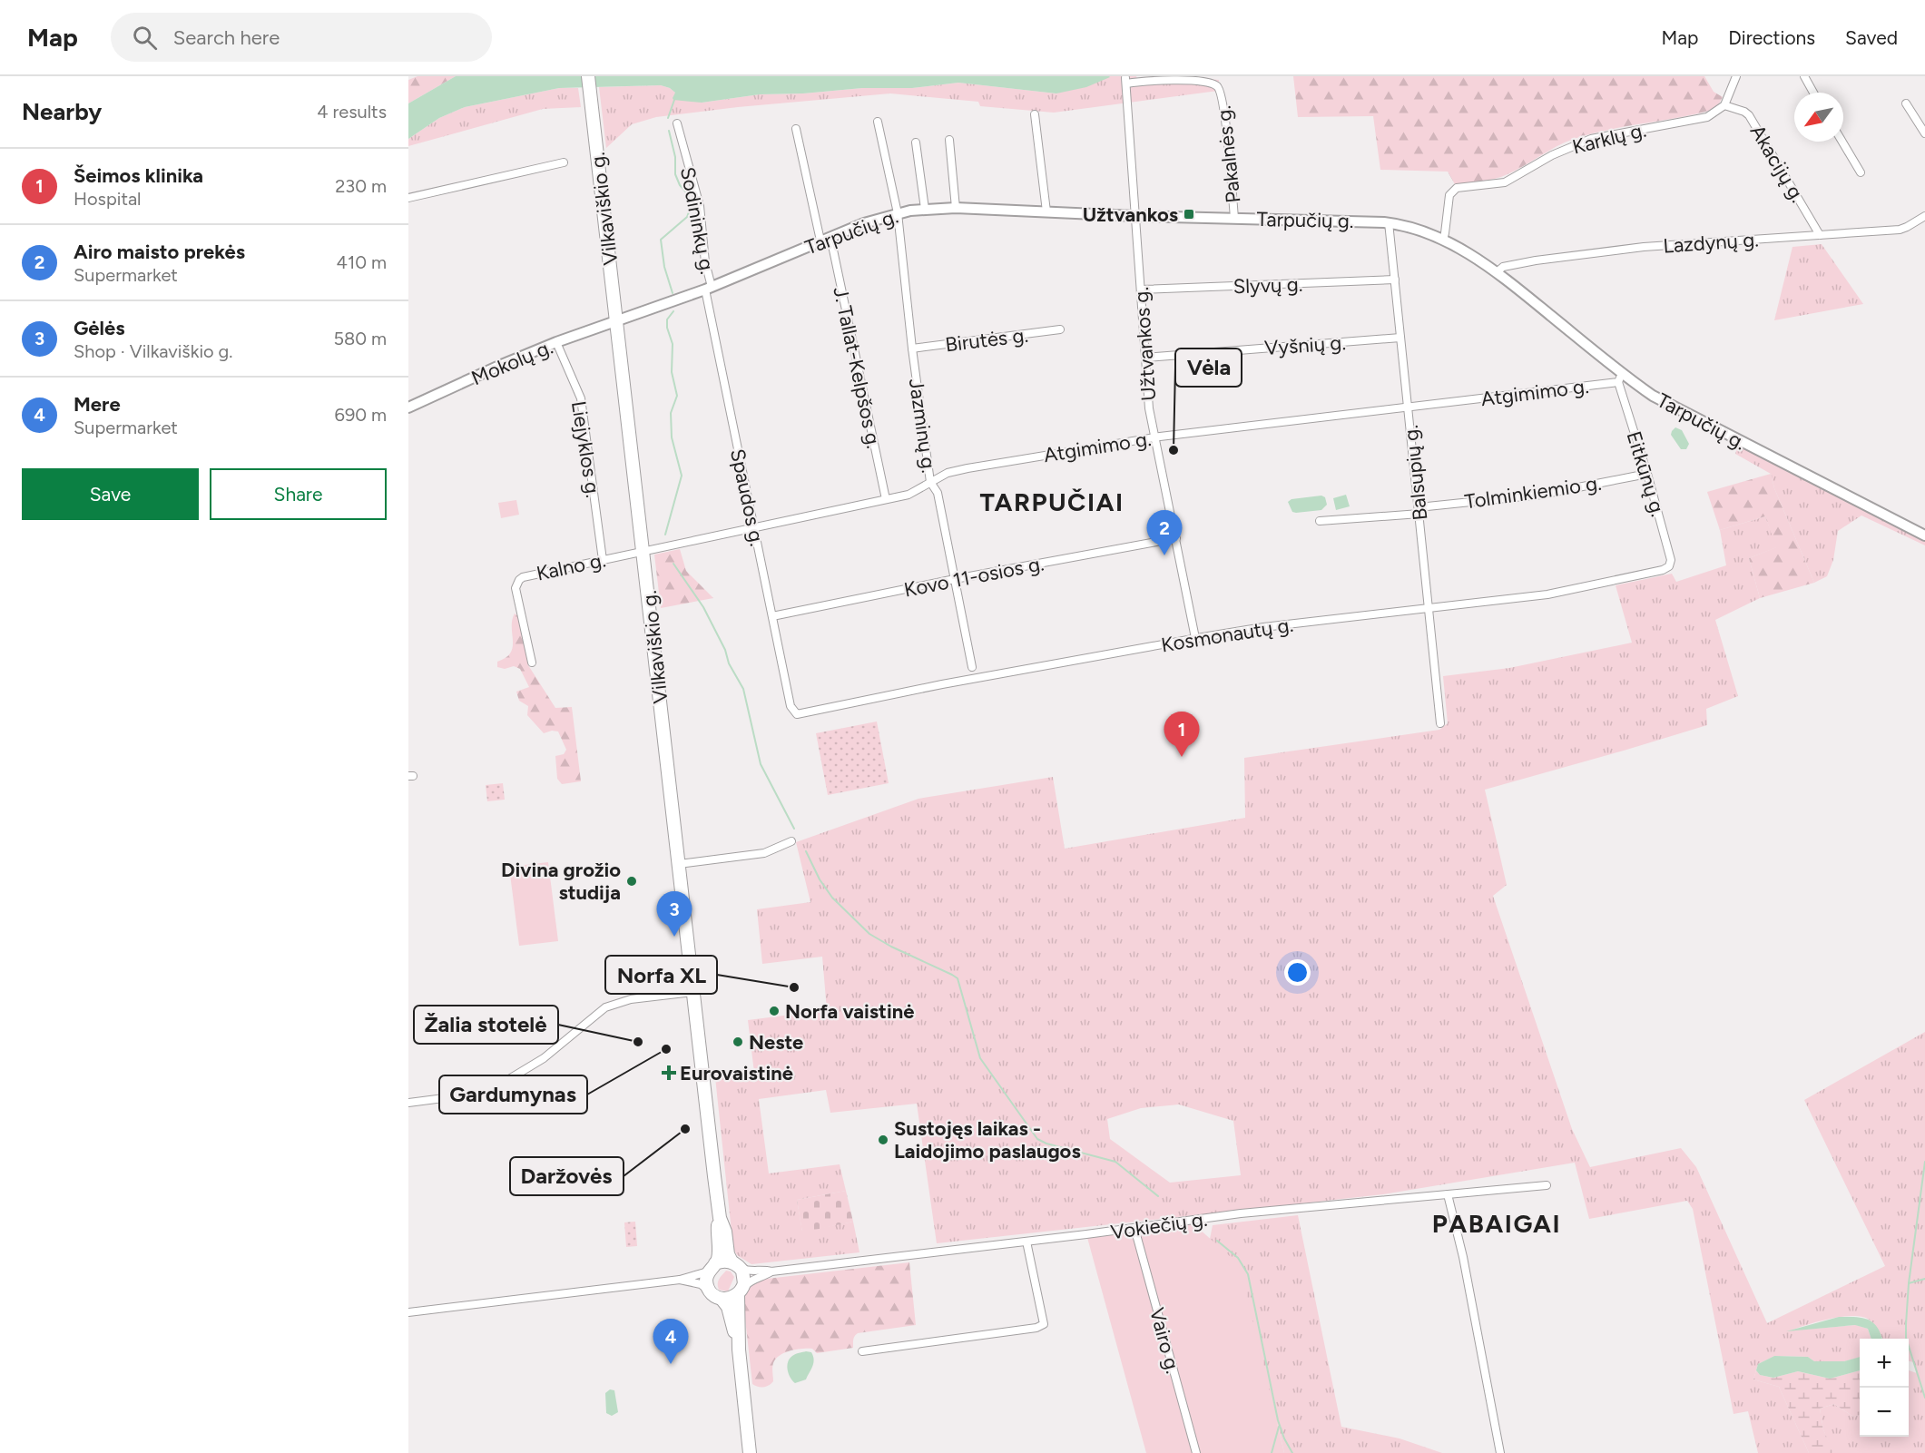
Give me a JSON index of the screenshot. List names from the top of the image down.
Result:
{
  "streets": {
    "highway": ["Vilkaviškio g."],
    "main road": ["Tarpučių g.", "Mokolų g."],
    "street": [
      "Karklų g.",
      "Pakalnės g.",
      "Akacijų g.",
      "Sodininkų g.",
      "Lazdynų g.",
      "Slyvų g.",
      "Birutės g.",
      "Užtvankos g.",
      "Vyšnių g.",
      "J. Tallat-Kelpšos g.",
      "Atgimimo g.",
      "Jazminų g.",
      "Liejyklos g.",
      "Balsupių g.",
      "Eitkūnų g.",
      "Tolminkiemio g.",
      "Spaudos g.",
      "Kalno g.",
      "Kovo 11-osios g.",
      "Kosmonautų g.",
      "Vokiečių g.",
      "Vairo g."
    ]
  },
  "crossings": [
    ["Karklų g.", "Akacijų g."],
    ["Karklų g.", "Tarpučių g."],
    ["Pakalnės g.", "Tarpučių g."],
    ["Pakalnės g.", "Užtvankos g."],
    ["Akacijų g.", "Lazdynų g."],
    ["Vilkaviškio g.", "Tarpučių g."],
    ["Vilkaviškio g.", "Mokolų g."],
    ["Vilkaviškio g.", "Atgimimo g."],
    ["Vilkaviškio g.", "Kalno g."],
    ["Vilkaviškio g.", "Vokiečių g."],
    ["Tarpučių g.", "Sodininkų g."],
    ["Tarpučių g.", "Lazdynų g."],
    ["Tarpučių g.", "Užtvankos g."],
    ["Tarpučių g.", "Mokolų g."],
    ["Tarpučių g.", "J. Tallat-Kelpšos g."],
    ["Tarpučių g.", "Atgimimo g."],
    ["Tarpučių g.", "Jazminų g."],
    ["Tarpučių g.", "Balsupių g."],
    ["Tarpučių g.", "Eitkūnų g."],
    ["Tarpučių g.", "Spaudos g."],
    ["Sodininkų g.", "Spaudos g."],
    ["Slyvų g.", "Užtvankos g."],
    ["Slyvų g.", "Balsupių g."],
    ["Birutės g.", "Jazminų g."],
    ["Užtvankos g.", "Vyšnių g."],
    ["Užtvankos g.", "Atgimimo g."],
    ["Užtvankos g.", "Kovo 11-osios g."],
    ["Užtvankos g.", "Kosmonautų g."],
    ["Vyšnių g.", "Balsupių g."],
    ["Mokolų g.", "Liejyklos g."],
    ["J. Tallat-Kelpšos g.", "Atgimimo g."],
    ["Atgimimo g.", "Jazminų g."],
    ["Atgimimo g.", "Balsupių g."],
    ["Atgimimo g.", "Eitkūnų g."],
    ["Atgimimo g.", "Spaudos g."],
    ["Atgimimo g.", "Kalno g."],
    ["Jazminų g.", "Kovo 11-osios g."],
    ["Liejyklos g.", "Kalno g."],
    ["Balsupių g.", "Tolminkiemio g."],
    ["Balsupių g.", "Kosmonautų g."],
    ["Eitkūnų g.", "Tolminkiemio g."],
    ["Eitkūnų g.", "Kosmonautų g."],
    ["Spaudos g.", "Kovo 11-osios g."],
    ["Spaudos g.", "Kosmonautų g."],
    ["Vokiečių g.", "Vairo g."]
  ],
  "districts": ["TARPUČIAI", "PABAIGAI"],
  "places": {
    "transit": ["Užtvankos"],
    "other": [
      "Vėla",
      "Divina grožio studija",
      "Norfa XL",
      "Norfa vaistinė",
      "Žalia stotelė",
      "Neste",
      "Gardumynas",
      "Daržovės",
      "Sustojęs laikas - Laidojimo paslaugos"
    ],
    "health": ["Eurovaistinė"]
  },
  "north": "bottom left",
  "page": {
    "header": "Map",
    "search": "Search here",
    "nav": ["Map", "Directions", "Saved"],
    "heading": ["Nearby", "4 results"],
    "list": [
      {
        "mark": "1",
        "name": "Šeimos klinika",
        "note": "Hospital",
        "value": "230 m"
      },
      {
        "mark": "2",
        "name": "Airo maisto prekės",
        "note": "Supermarket",
        "value": "410 m"
      },
      {
        "mark": "3",
        "name": "Gėlės",
        "note": "Shop · Vilkaviškio g.",
        "value": "580 m"
      },
      {
        "mark": "4",
        "name": "Mere",
        "note": "Supermarket",
        "value": "690 m"
      }
    ],
    "buttons": ["Save", "Share"],
    "pins": [
      "2",
      "1",
      "3",
      "4"
    ],
    "map_buttons": ["+", "−"]
  }
}
